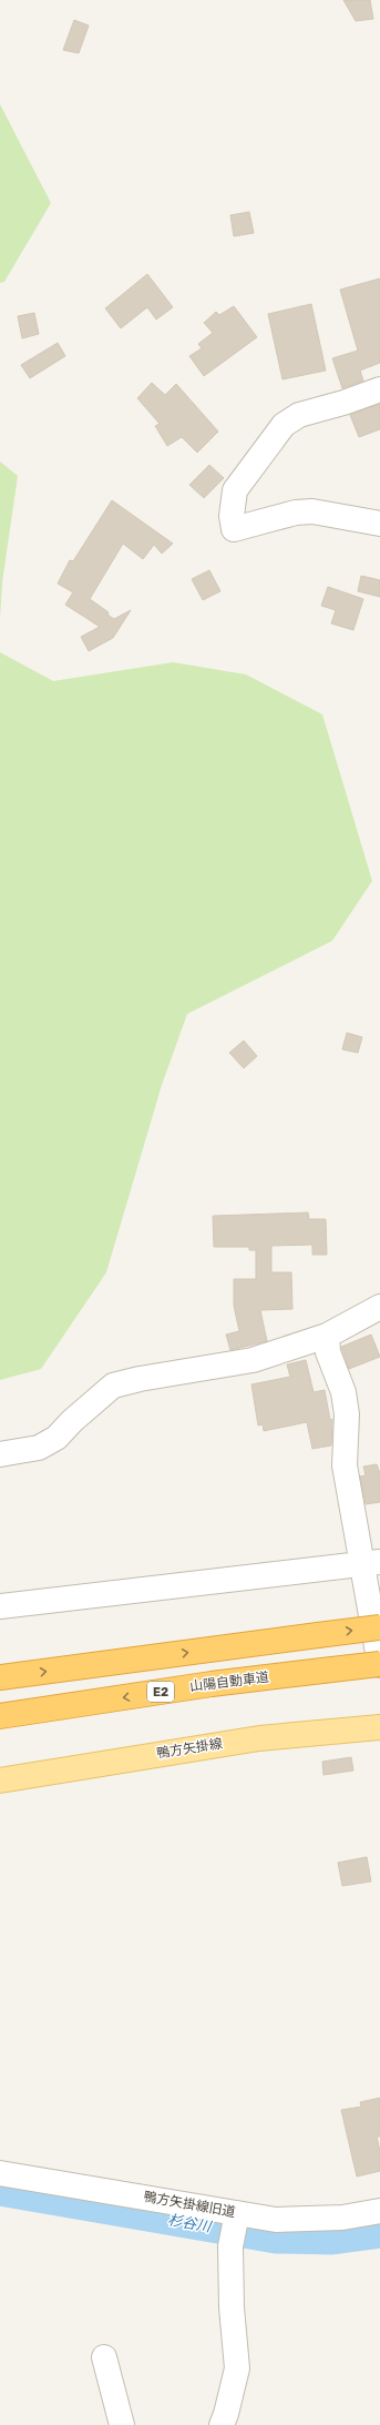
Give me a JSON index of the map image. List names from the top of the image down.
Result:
{
  "streets": {
    "highway": ["山陽自動車道", "E2"],
    "main road": ["鴨方矢掛線"],
    "street": ["鴨方矢掛線旧道"]
  },
  "water": ["杉谷川"]
}
